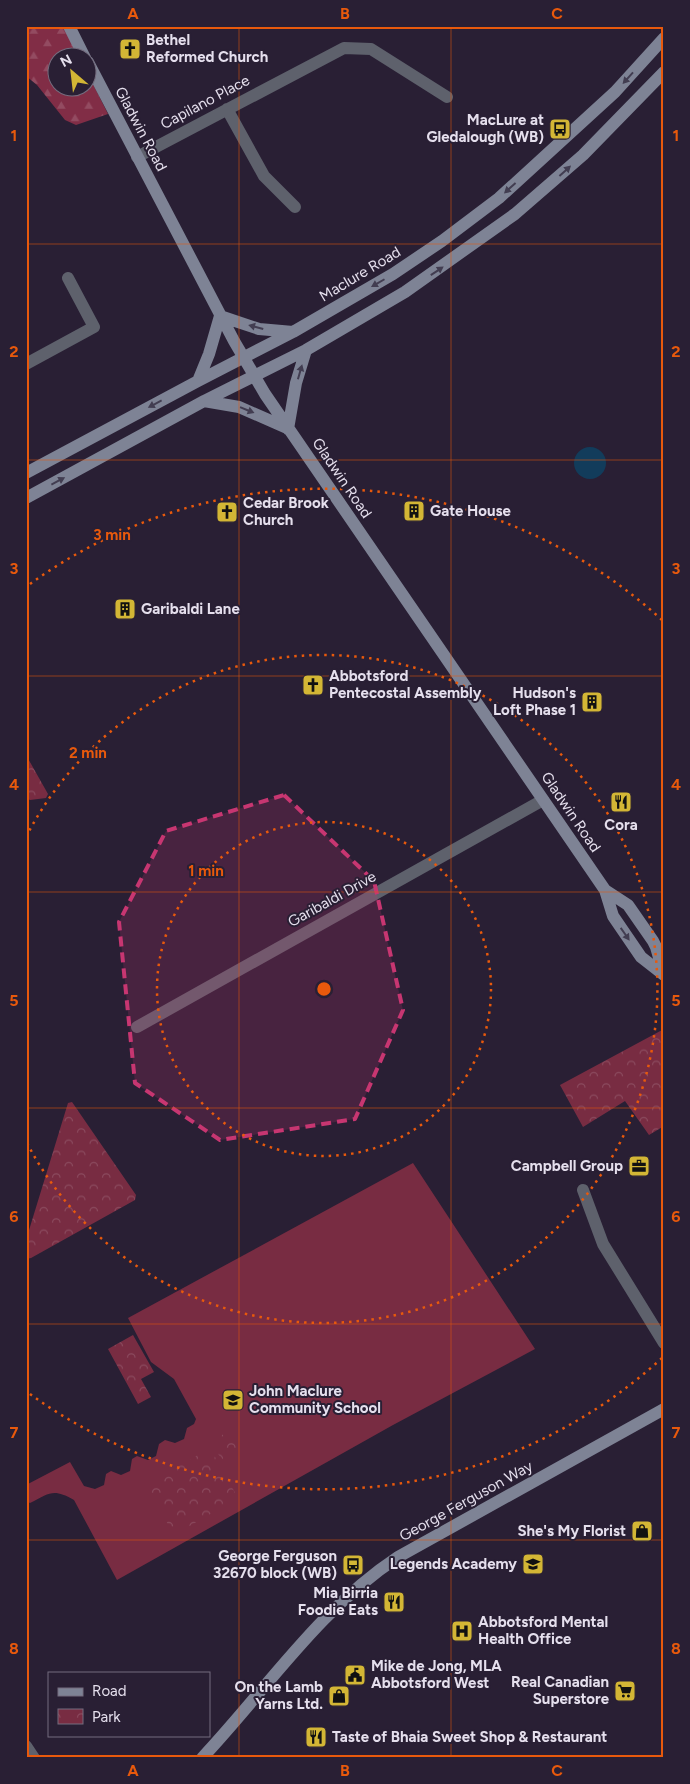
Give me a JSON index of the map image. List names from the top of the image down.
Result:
{
  "streets": {
    "main road": ["Gladwin Road", "Maclure Road", "George Ferguson Way"],
    "street": ["Capilano Place", "Garibaldi Drive"]
  },
  "crossings": [
    ["Capilano Place", "Gladwin Road"],
    ["Gladwin Road", "Maclure Road"],
    ["Gladwin Road", "Garibaldi Drive"]
  ],
  "places": {
    "church": ["Bethel Reformed Church", "Cedar Brook Church", "Abbotsford Pentecostal Assembly"],
    "bus stop": ["MacLure at Gledalough (WB)", "George Ferguson 32670 block (WB)"],
    "building": ["Gate House", "Garibaldi Lane", "Hudson's Loft Phase 1"],
    "restaurant": ["Cora", "Mia Birria Foodie Eats", "Taste of Bhaia Sweet Shop & Restaurant"],
    "office": ["Campbell Group"],
    "school or university": ["John Maclure Community School", "Legends Academy"],
    "shop": ["She's My Florist", "On the Lamb Yarns Ltd."],
    "hospital": ["Abbotsford Mental Health Office"],
    "public building": ["Mike de Jong, MLA Abbotsford West"],
    "supermarket": ["Real Canadian Superstore"]
  },
  "legend": ["Road", "Park"],
  "north": "top left",
  "grid": {
    "columns": ["A", "B", "C"],
    "rows": [
      "1",
      "2",
      "3",
      "4",
      "5",
      "6",
      "7",
      "8"
    ]
  },
  "rings": ["3 min", "2 min", "1 min"]
}
